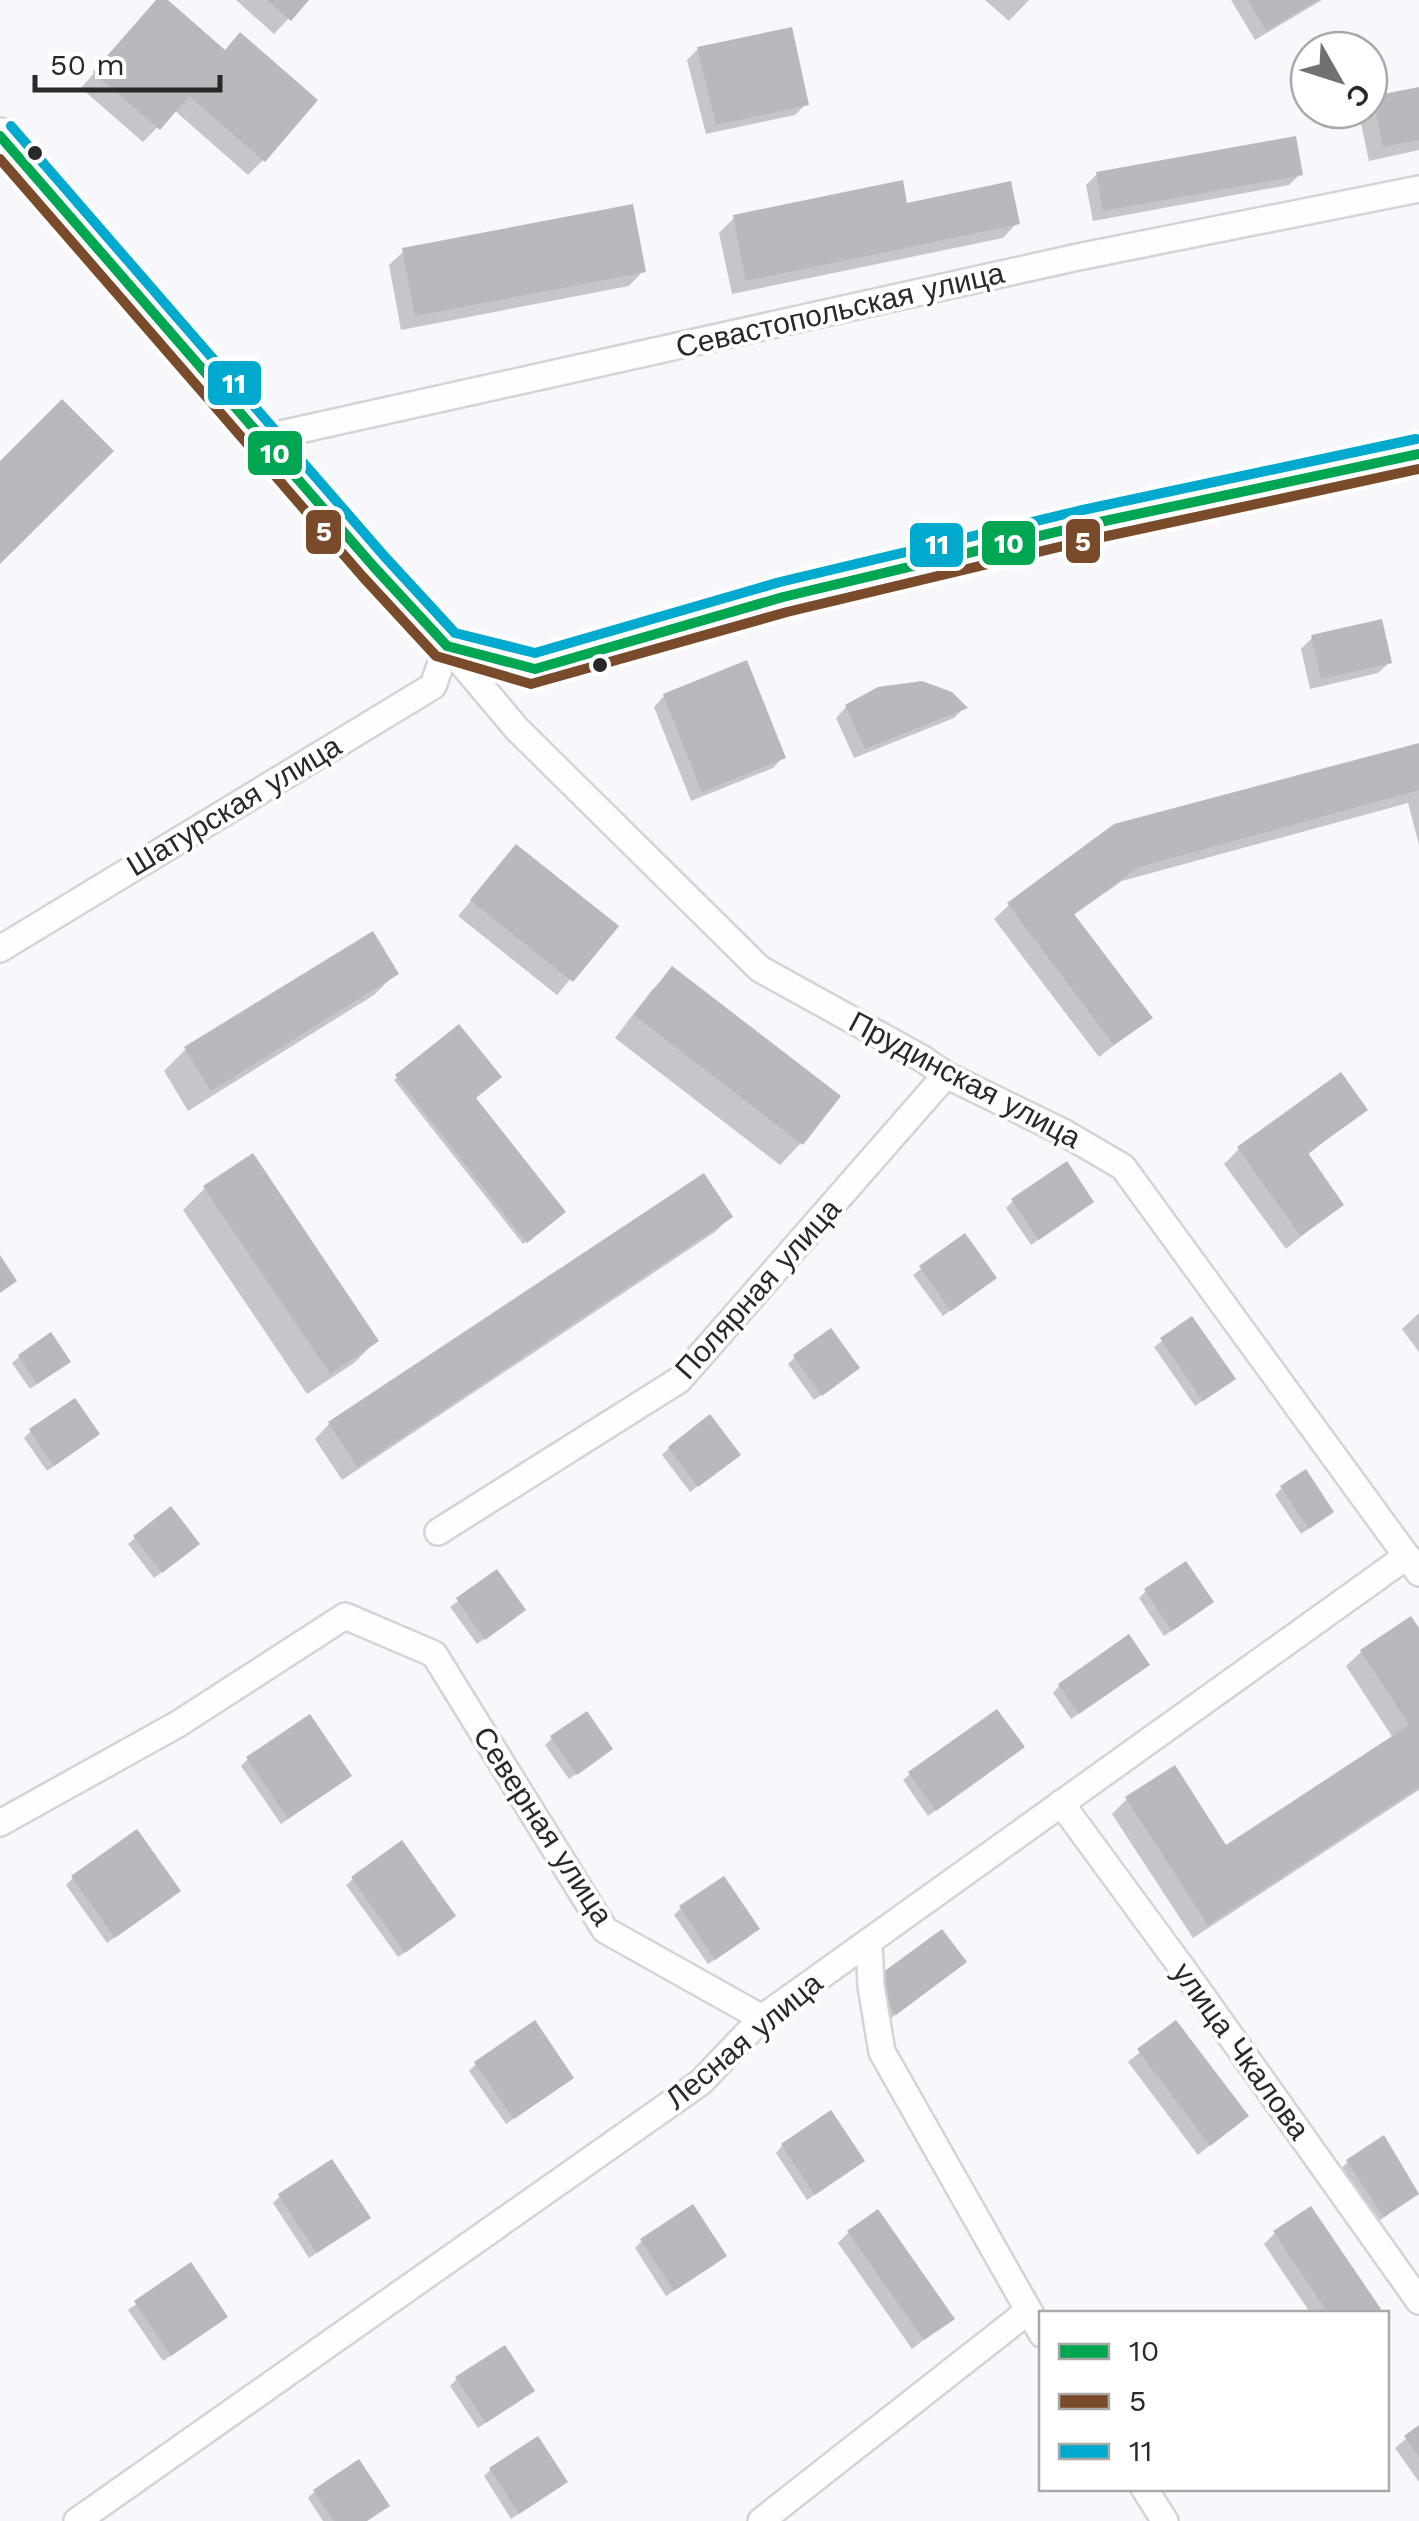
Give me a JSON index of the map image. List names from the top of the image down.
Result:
{
  "streets": {
    "street": [
      "Севастопольская улица",
      "Шатурская улица",
      "Прудинская улица",
      "Полярная улица",
      "Северная улица",
      "Лесная улица",
      "улица Чкалова"
    ]
  },
  "crossings": [
    ["Шатурская улица", "Прудинская улица"],
    ["Прудинская улица", "Полярная улица"],
    ["Прудинская улица", "Лесная улица"],
    ["Северная улица", "Лесная улица"],
    ["Лесная улица", "улица Чкалова"]
  ],
  "lines": ["transit line 11", "transit line 10", "transit line 5"],
  "legend": ["10", "5", "11"],
  "scale_bar": "50 m",
  "north": "bottom right"
}
